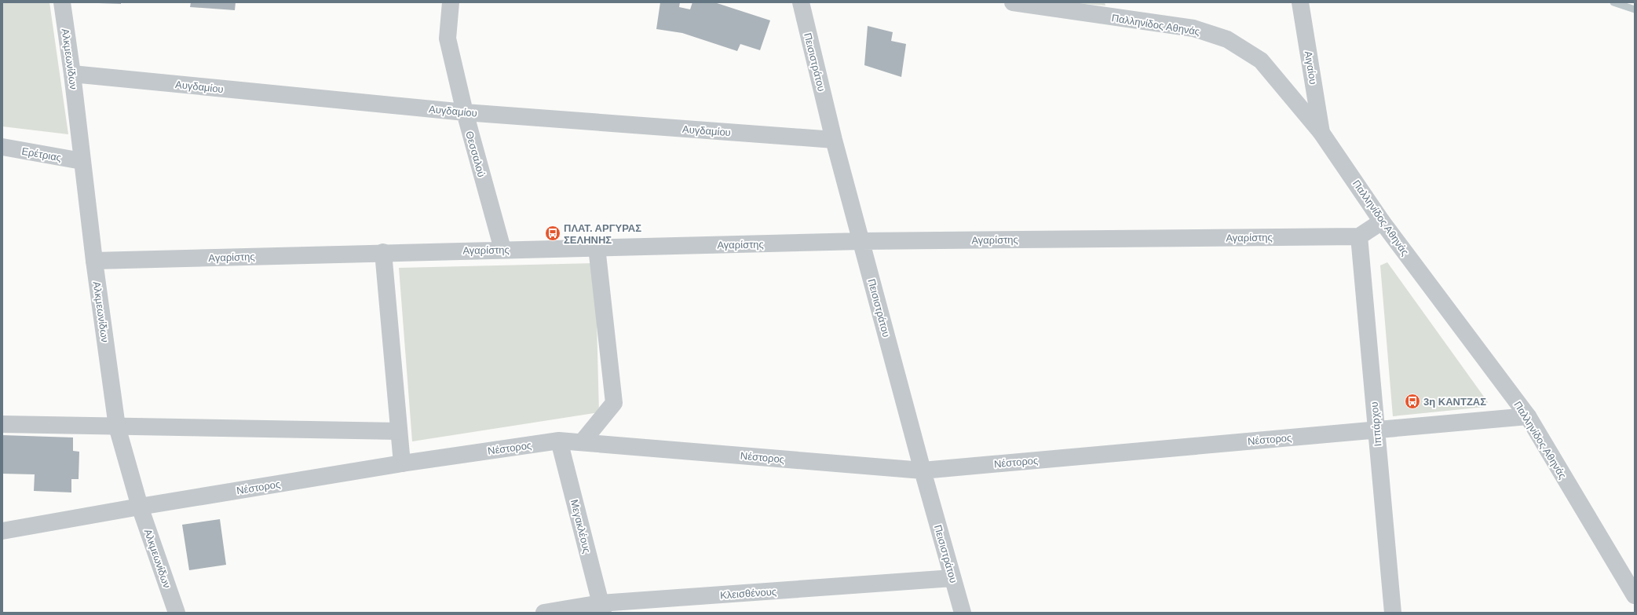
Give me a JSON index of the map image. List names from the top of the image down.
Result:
{
  "streets": {
    "street": [
      "Παλληνίδος Αθηνάς",
      "Αλκμεωνίδων",
      "Πεισιστράτου",
      "Αιγαίου",
      "Αυγδαμίου",
      "Ερέτριας",
      "Θεσσαλού",
      "Αγαρίστης",
      "Ιππάρχου",
      "Νέστορος",
      "Μεγακλέους",
      "Κλεισθένους"
    ]
  },
  "crossings": [
    ["Παλληνίδος Αθηνάς", "Αιγαίου"],
    ["Παλληνίδος Αθηνάς", "Νέστορος"],
    ["Αλκμεωνίδων", "Αυγδαμίου"],
    ["Αλκμεωνίδων", "Ερέτριας"],
    ["Αλκμεωνίδων", "Αγαρίστης"],
    ["Αλκμεωνίδων", "Νέστορος"],
    ["Πεισιστράτου", "Αυγδαμίου"],
    ["Πεισιστράτου", "Αγαρίστης"],
    ["Πεισιστράτου", "Νέστορος"],
    ["Πεισιστράτου", "Κλεισθένους"],
    ["Αυγδαμίου", "Θεσσαλού"],
    ["Θεσσαλού", "Αγαρίστης"],
    ["Αγαρίστης", "Ιππάρχου"],
    ["Ιππάρχου", "Νέστορος"],
    ["Νέστορος", "Μεγακλέους"],
    ["Μεγακλέους", "Κλεισθένους"]
  ],
  "places": {
    "bus stop": ["ΠΛΑΤ. ΑΡΓΥΡΑΣ ΣΕΛΗΝΗΣ", "3η ΚΑΝΤΖΑΣ"]
  }
}
